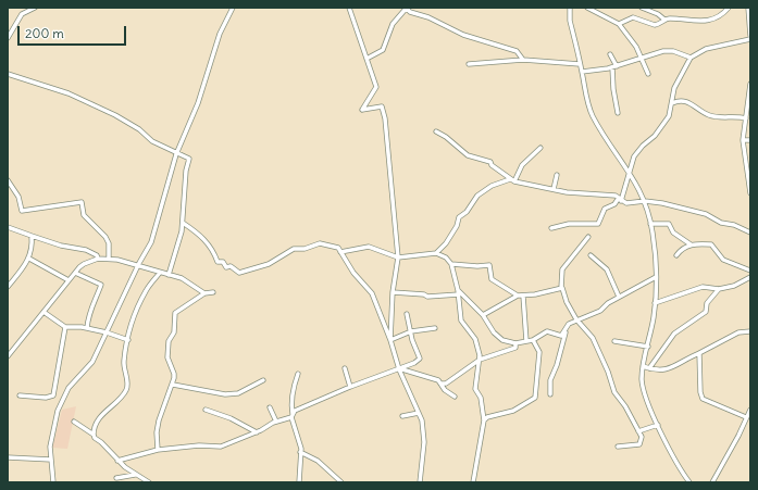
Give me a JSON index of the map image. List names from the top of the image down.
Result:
{
  "scale_bar": "200 m"
}
